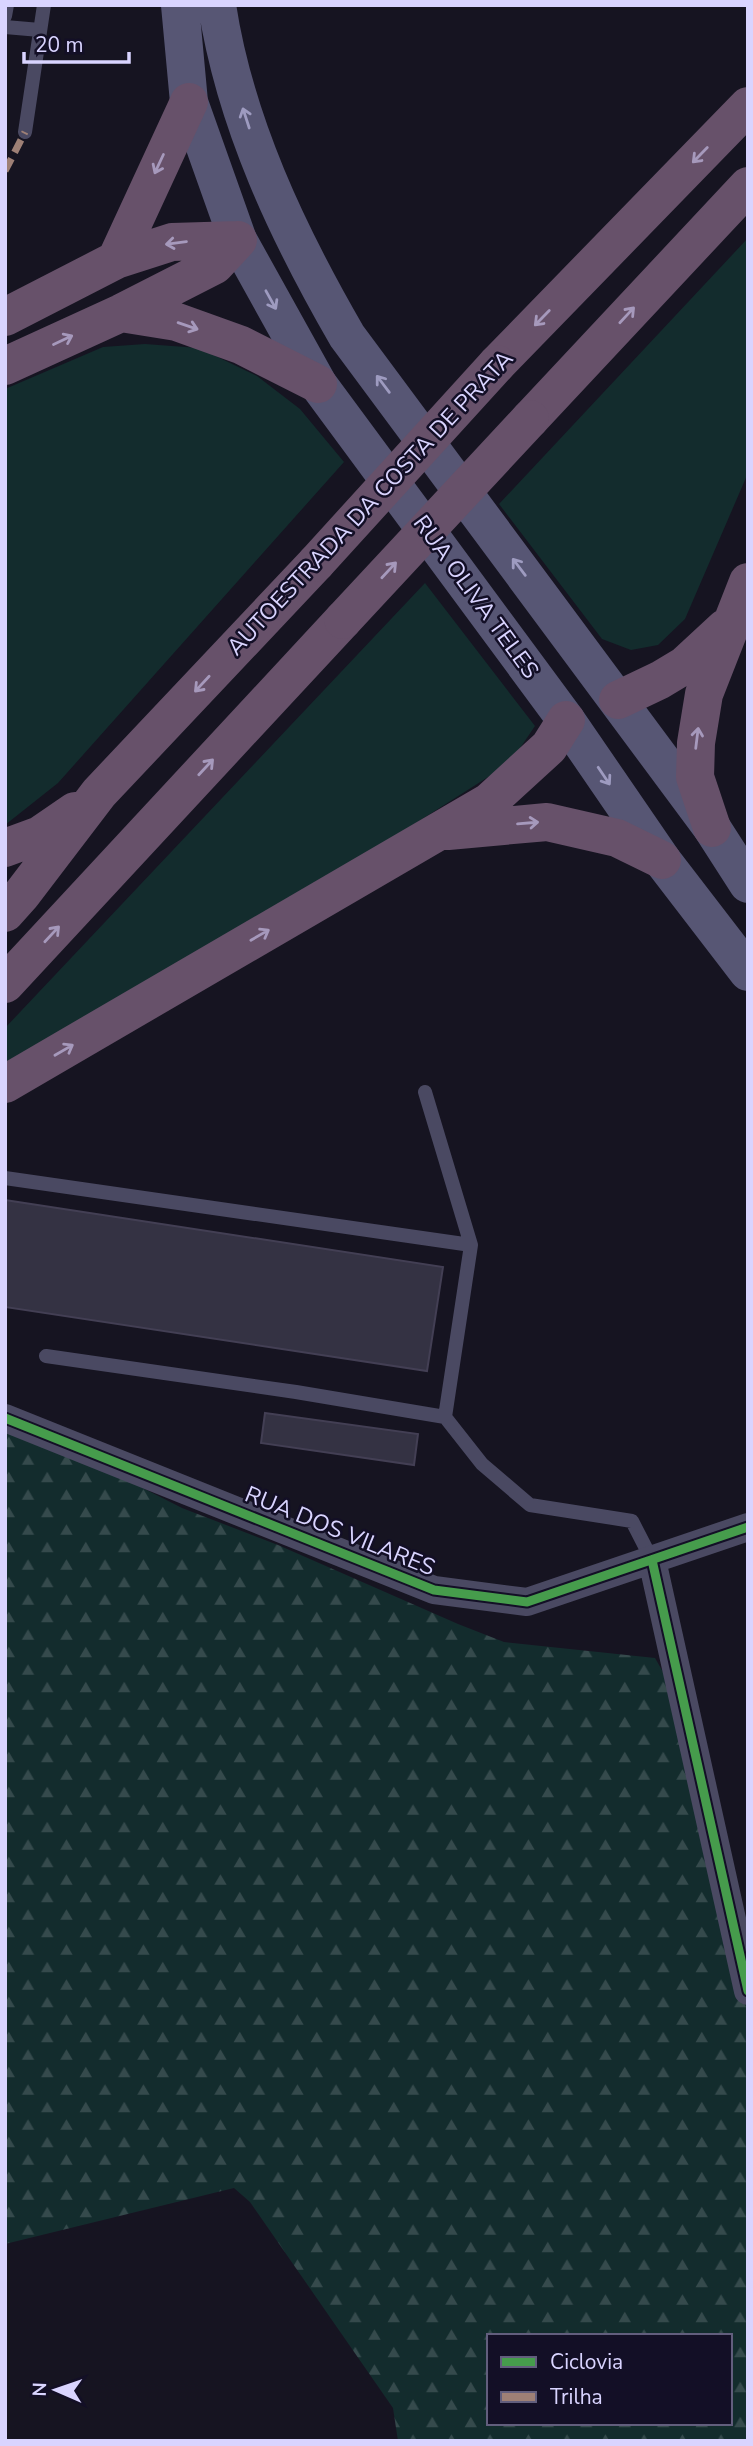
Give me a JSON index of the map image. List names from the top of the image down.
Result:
{
  "streets": {
    "highway": ["AUTOESTRADA DA COSTA DE PRATA"],
    "main road": ["RUA OLIVA TELES"],
    "street": ["RUA DOS VILARES"]
  },
  "legend": ["Ciclovia", "Trilha"],
  "scale_bar": "20 m",
  "north": "left"
}
